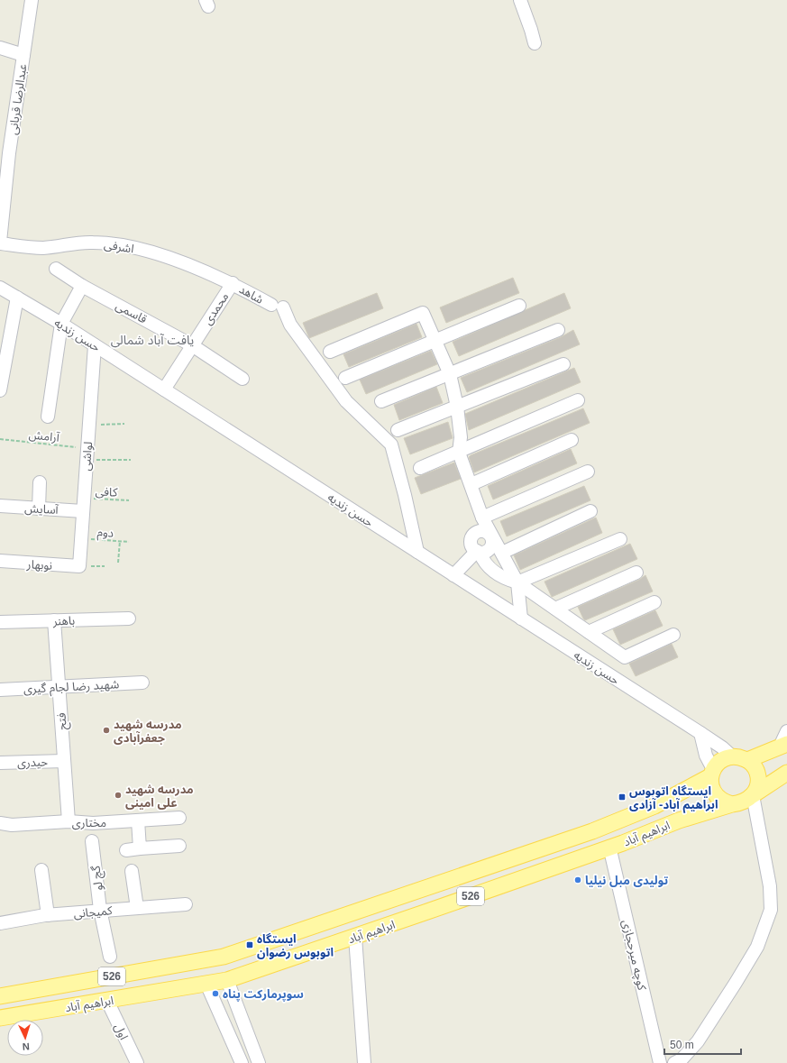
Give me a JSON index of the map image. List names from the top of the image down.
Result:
{
  "streets": {
    "main road": ["ابراهیم آباد", "526"],
    "street": [
      "عبدالرضا قربانی",
      "اشرفی",
      "شاهد",
      "محمدی",
      "قاسمی",
      "حسن زندیه",
      "لواشی",
      "آسایش",
      "نوبهار",
      "باهنر",
      "شهید رضا لجام گیری",
      "فتح",
      "حیدری",
      "مختاری",
      "گچ لو",
      "کمیجانی",
      "کوچه میرحجازی",
      "اول"
    ],
    "path": ["آرامش", "کافی", "دوم"]
  },
  "crossings": [
    ["عبدالرضا قربانی", "اشرفی"],
    ["اشرفی", "شاهد"],
    ["اشرفی", "محمدی"],
    ["شاهد", "محمدی"],
    ["شاهد", "حسن زندیه"],
    ["محمدی", "قاسمی"],
    ["محمدی", "حسن زندیه"],
    ["حسن زندیه", "لواشی"],
    ["حسن زندیه", "ابراهیم آباد"],
    ["آرامش", "لواشی"],
    ["لواشی", "کافی"],
    ["لواشی", "آسایش"],
    ["لواشی", "دوم"],
    ["لواشی", "نوبهار"],
    ["باهنر", "فتح"],
    ["شهید رضا لجام گیری", "فتح"],
    ["فتح", "حیدری"],
    ["فتح", "مختاری"],
    ["ابراهیم آباد", "کوچه میرحجازی"],
    ["ابراهیم آباد", "اول"],
    ["گچ لو", "کمیجانی"]
  ],
  "districts": ["یافت آباد شمالی"],
  "places": {
    "other": [
      "مدرسه شهید جعفرآبادی",
      "مدرسه شهید علی امینی",
      "تولیدی مبل نیلیا",
      "سوپرمارکت پناه"
    ],
    "transit": ["ایستگاه اتوبوس ابراهیم آباد- آزادی", "ایستگاه اتوبوس رضوان"]
  },
  "scale_bar": "50 m",
  "north": "bottom"
}
